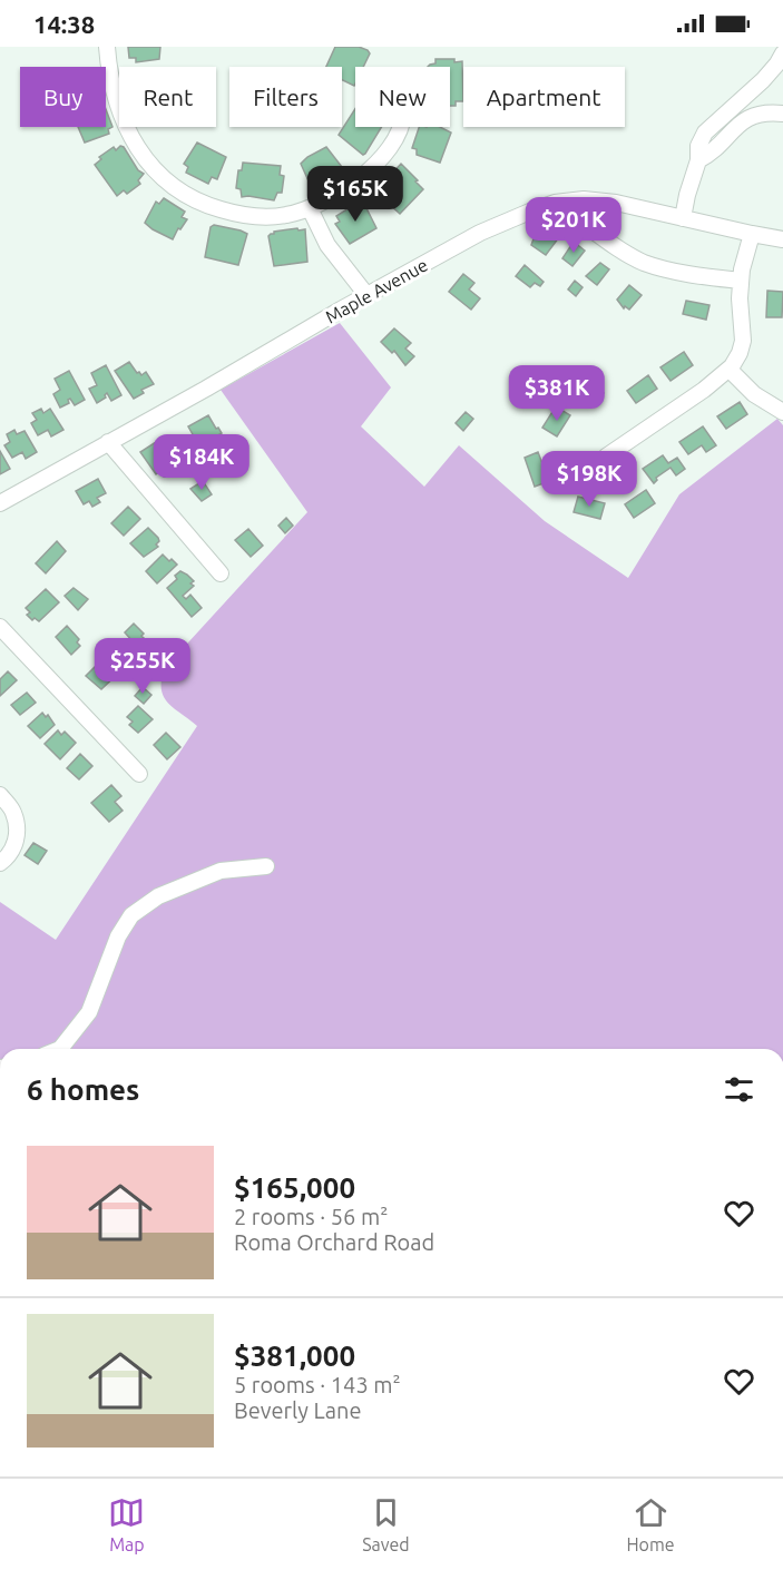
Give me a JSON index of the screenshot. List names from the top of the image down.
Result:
{
  "streets": {
    "street": ["Maple Avenue"]
  },
  "page": {
    "status": "14:38",
    "chip": [
      "Buy",
      "Rent",
      "Filters",
      "New",
      "Apartment"
    ],
    "price": [
      "$165K",
      "$201K",
      "$381K",
      "$184K",
      "$198K",
      "$255K"
    ],
    "heading": "6 homes",
    "list": [
      {
        "name": "$165,000",
        "note": "2 rooms · 56 m² · Roma Orchard Road"
      },
      {
        "name": "$381,000",
        "note": "5 rooms · 143 m² · Beverly Lane"
      }
    ],
    "tabs": ["Map", "Saved", "Home"]
  }
}
